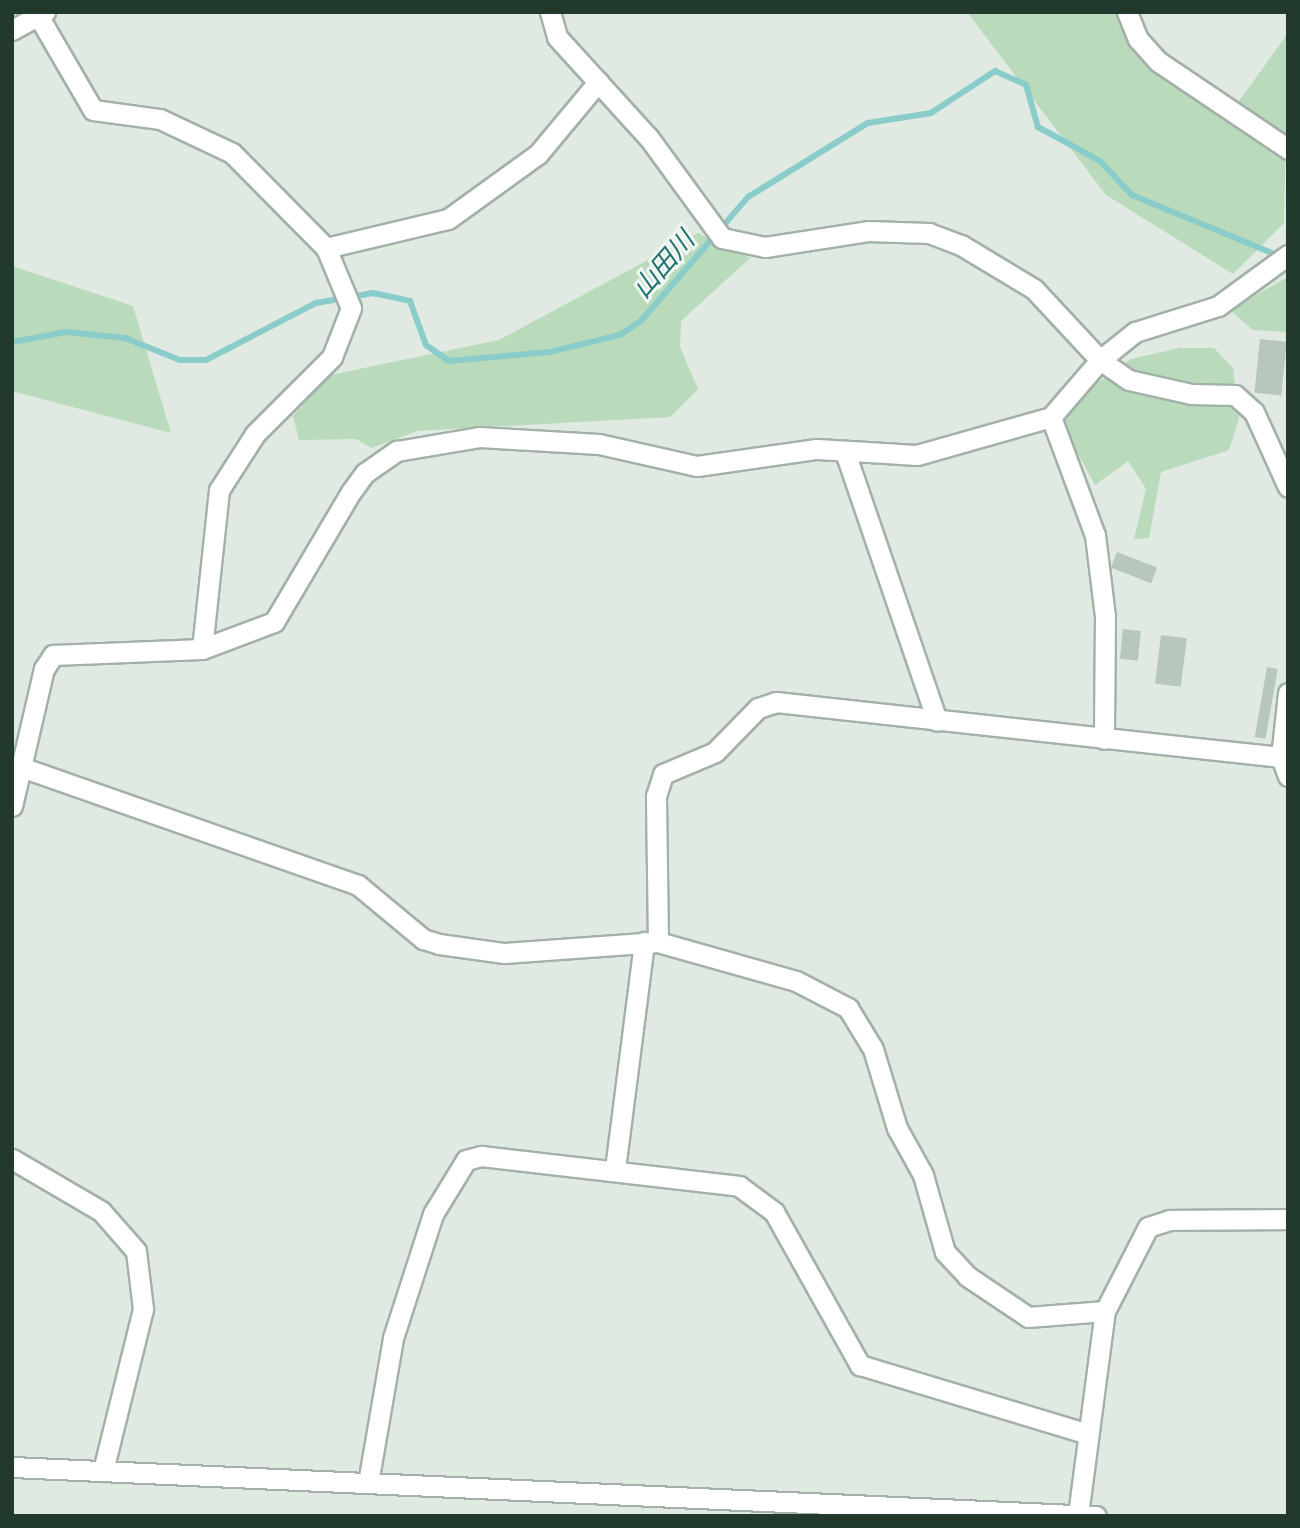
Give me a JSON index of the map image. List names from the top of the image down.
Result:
{
  "water": ["山田川"]
}
